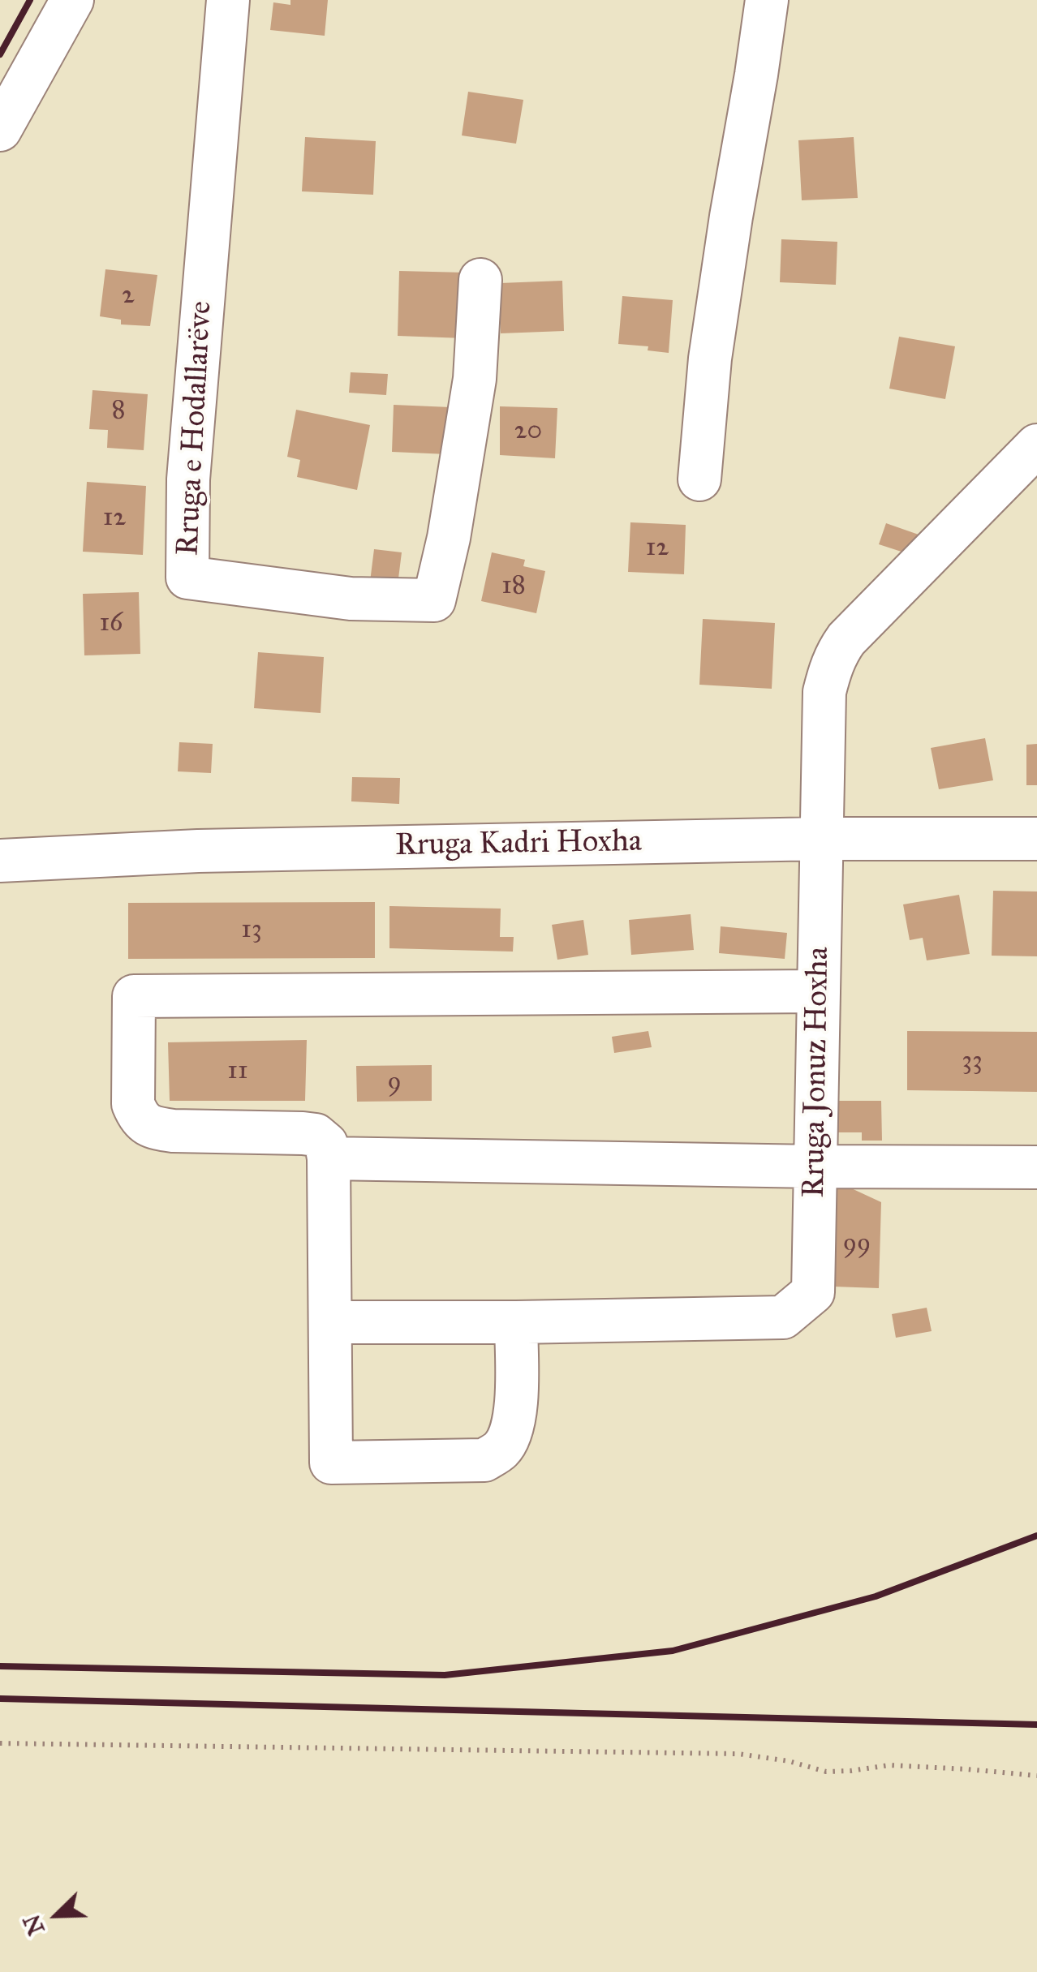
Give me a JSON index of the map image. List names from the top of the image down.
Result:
{
  "streets": {
    "street": ["Rruga e Hodallarëve", "Rruga Kadri Hoxha", "Rruga Jonuz Hoxha"]
  },
  "crossings": [
    ["Rruga Kadri Hoxha", "Rruga Jonuz Hoxha"]
  ],
  "house_numbers": [
    "2",
    "8",
    "20",
    "12",
    "12",
    "18",
    "16",
    "13",
    "33",
    "11",
    "9",
    "99"
  ],
  "north": "bottom left"
}
